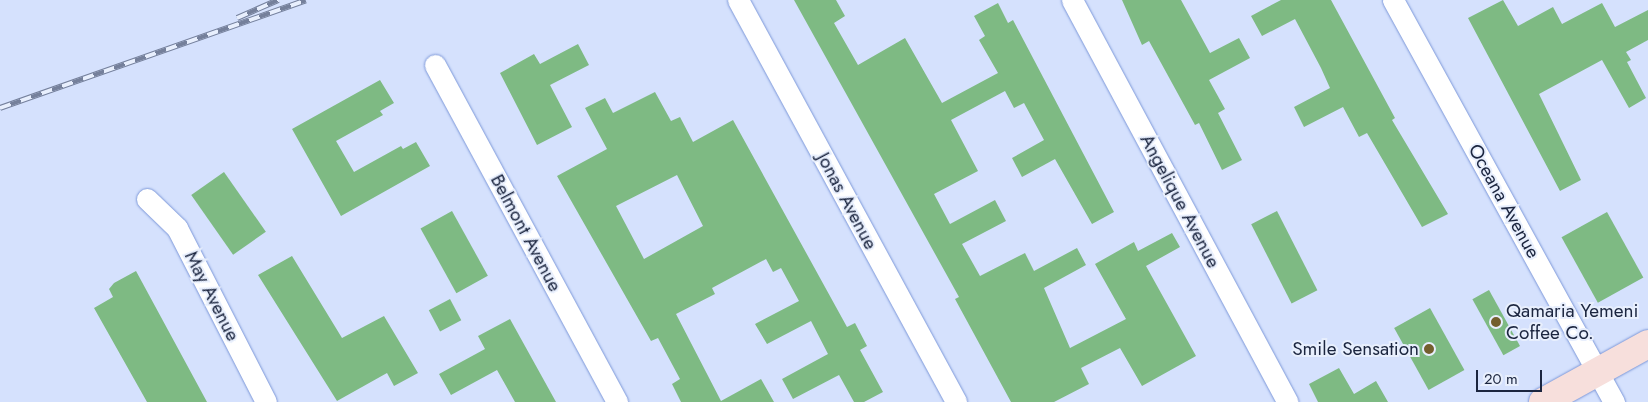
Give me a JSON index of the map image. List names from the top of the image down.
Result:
{
  "streets": {
    "street": [
      "Jonas Avenue",
      "Angelique Avenue",
      "Oceana Avenue",
      "Belmont Avenue",
      "May Avenue"
    ]
  },
  "places": ["Qamaria Yemeni Coffee Co.", "Smile Sensation"],
  "scale_bar": "20 m"
}
